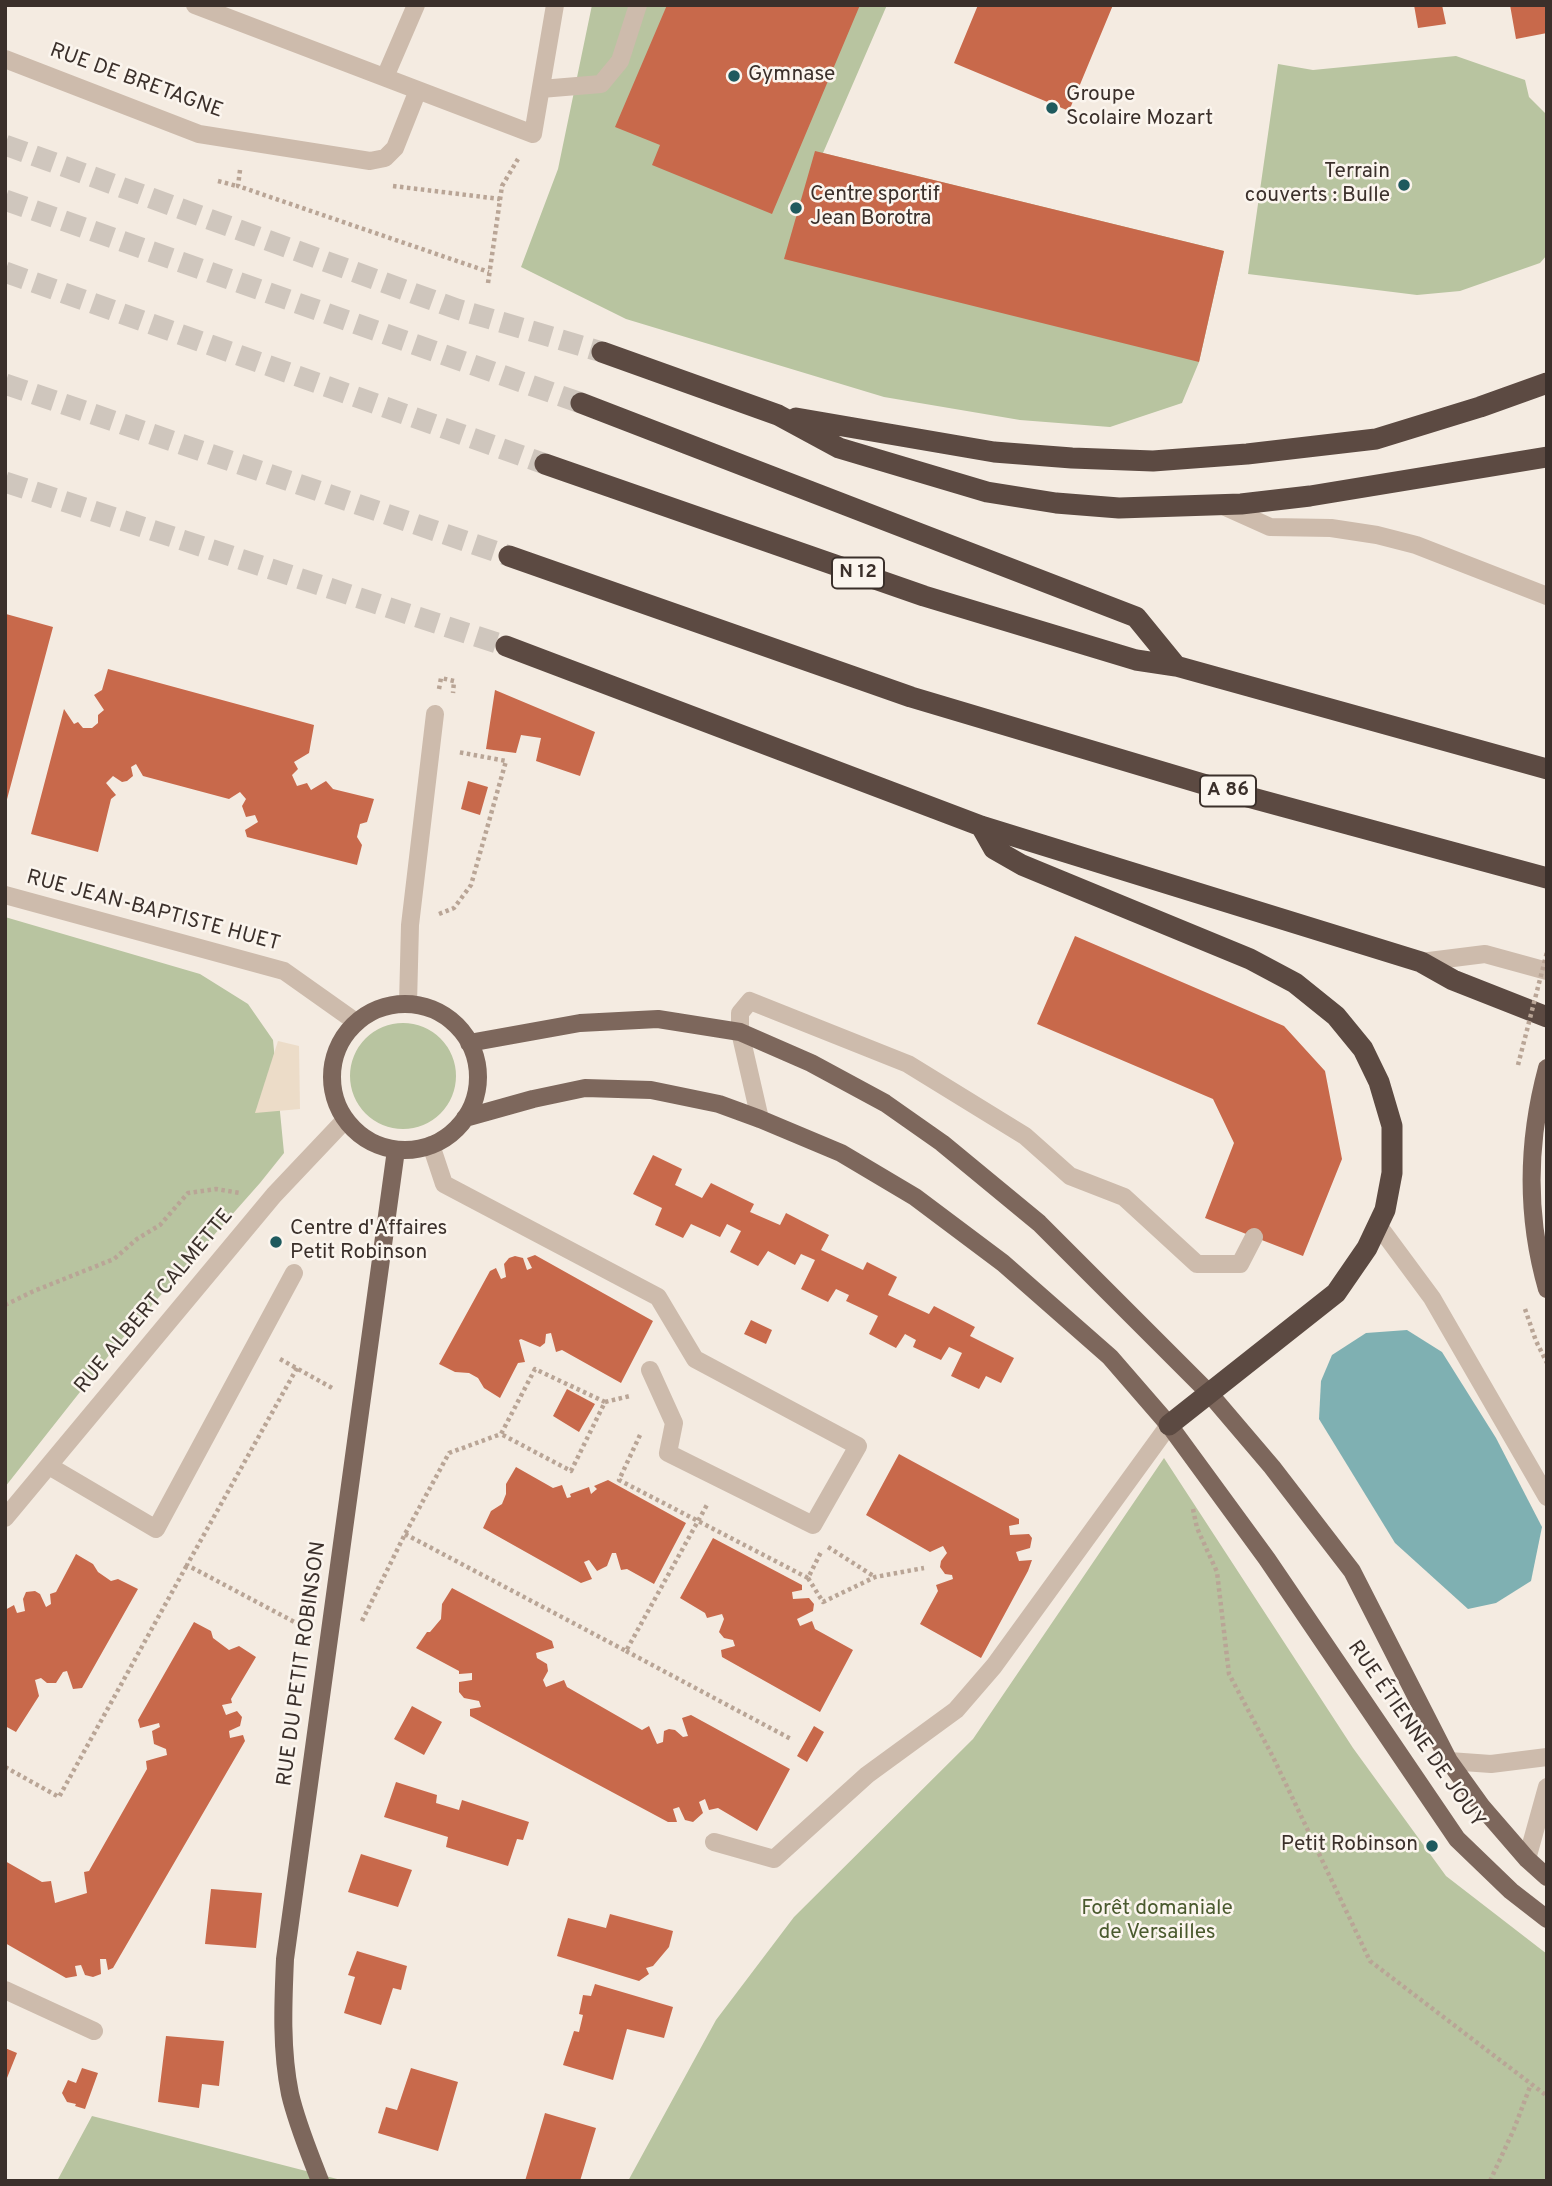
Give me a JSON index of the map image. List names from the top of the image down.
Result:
{
  "streets": {
    "highway": ["N 12", "A 86"],
    "main road": ["RUE DU PETIT ROBINSON", "RUE ÉTIENNE DE JOUY"],
    "street": ["RUE DE BRETAGNE", "RUE JEAN-BAPTISTE HUET", "RUE ALBERT CALMETTE"]
  },
  "crossings": [
    ["RUE JEAN-BAPTISTE HUET", "RUE ALBERT CALMETTE"],
    ["RUE JEAN-BAPTISTE HUET", "RUE DU PETIT ROBINSON"],
    ["RUE JEAN-BAPTISTE HUET", "RUE ÉTIENNE DE JOUY"],
    ["RUE ALBERT CALMETTE", "RUE DU PETIT ROBINSON"],
    ["RUE ALBERT CALMETTE", "RUE ÉTIENNE DE JOUY"],
    ["RUE DU PETIT ROBINSON", "RUE ÉTIENNE DE JOUY"]
  ],
  "parks": ["Forêt domaniale de Versailles"],
  "places": [
    "Gymnase",
    "Groupe Scolaire Mozart",
    "Terrain couverts : Bulle",
    "Centre sportif Jean Borotra",
    "Centre d'Affaires Petit Robinson",
    "Petit Robinson"
  ]
}
